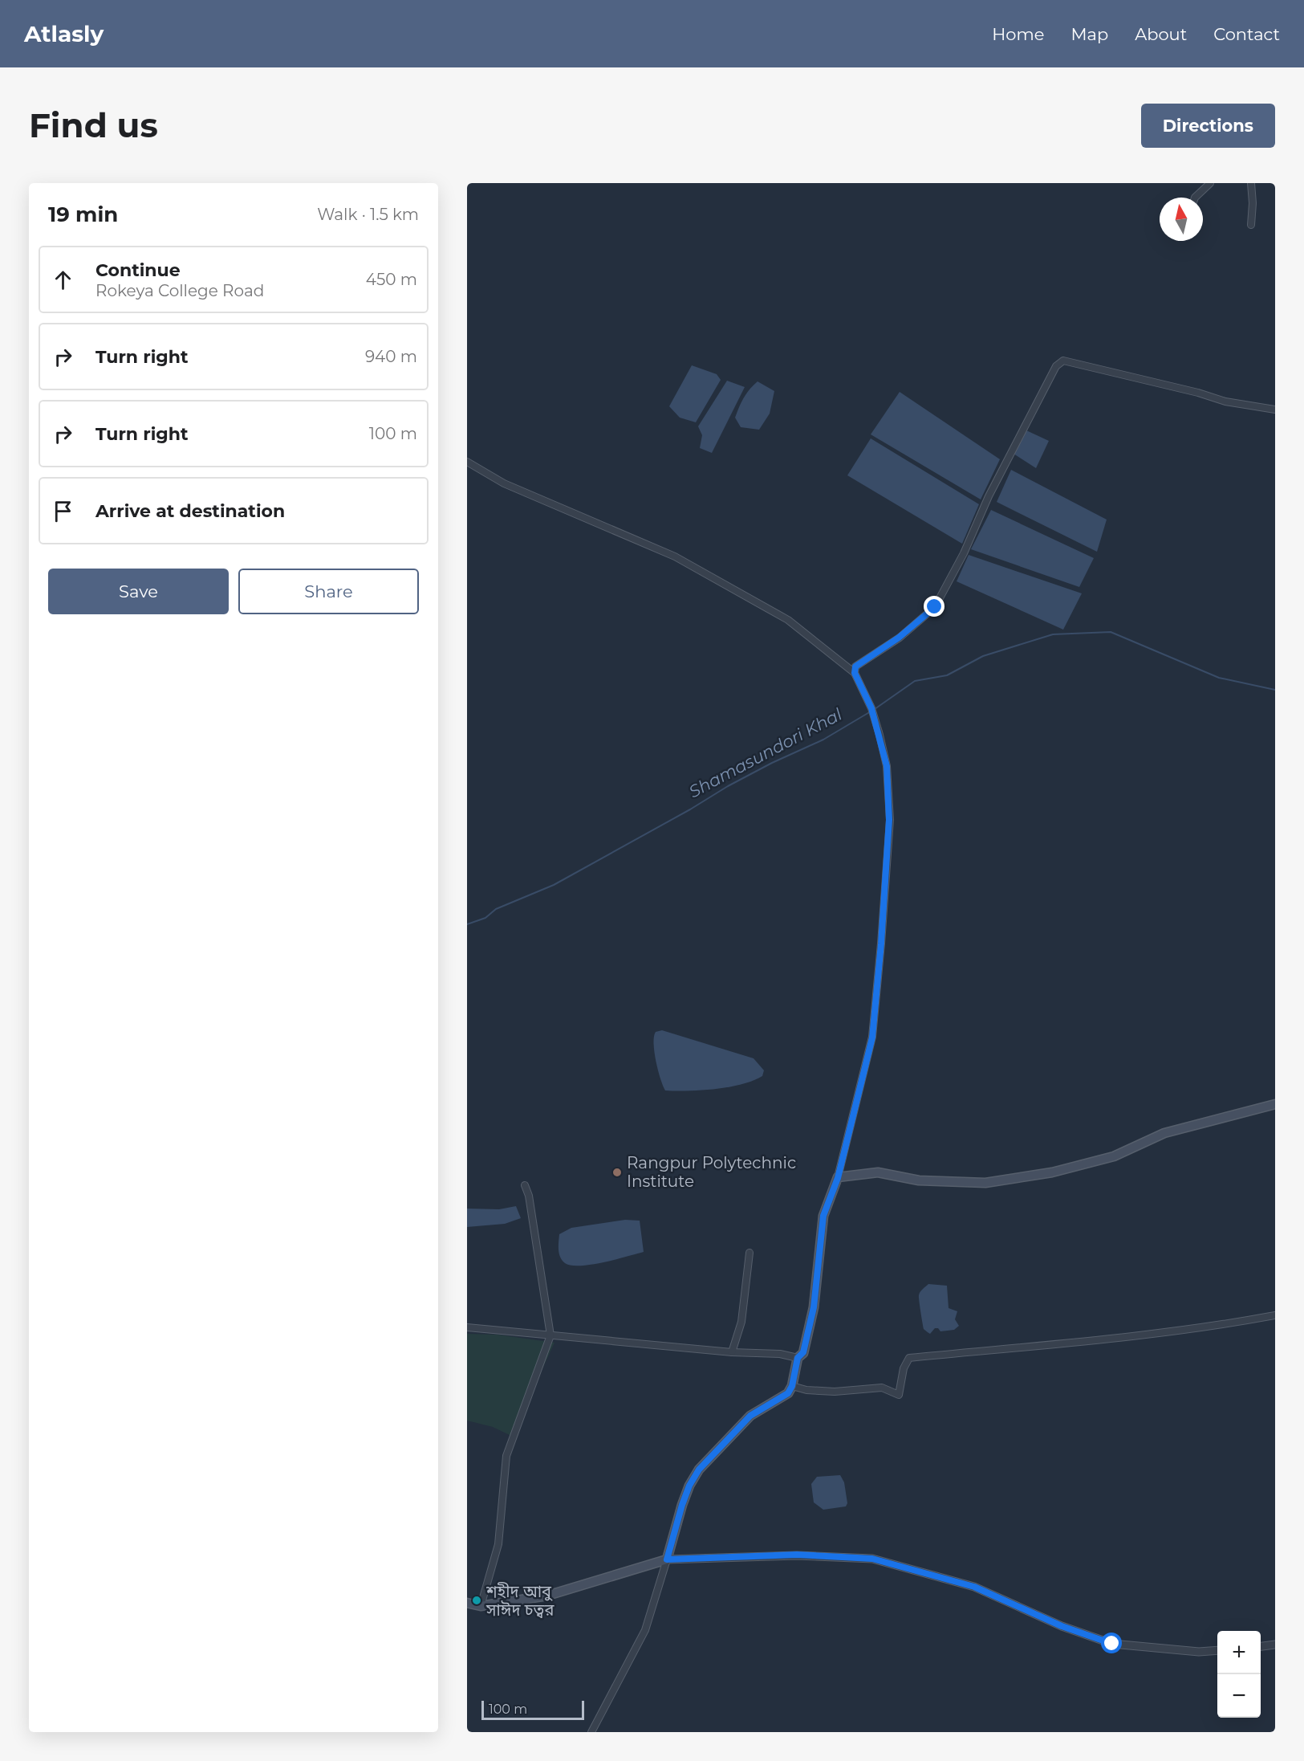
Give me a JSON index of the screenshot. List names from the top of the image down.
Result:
{
  "water": ["Shamasundori Khal"],
  "places": ["Rangpur Polytechnic Institute", "শহীদ আবু সাঈদ চত্বর"],
  "scale_bar": "100 m",
  "north": "top",
  "page": {
    "header": "Atlasly",
    "nav": [
      "Home",
      "Map",
      "About",
      "Contact"
    ],
    "buttons": [
      "Directions",
      ["Save", "Share"]
    ],
    "title": "Find us",
    "heading": ["19 min", "Walk · 1.5 km"],
    "list": [
      ["Continue", "Rokeya College Road", "450 m"],
      ["Turn right", "940 m"],
      ["Turn right", "100 m"],
      "Arrive at destination"
    ],
    "map_buttons": ["+", "−"],
    "scale": "100 m"
  }
}
